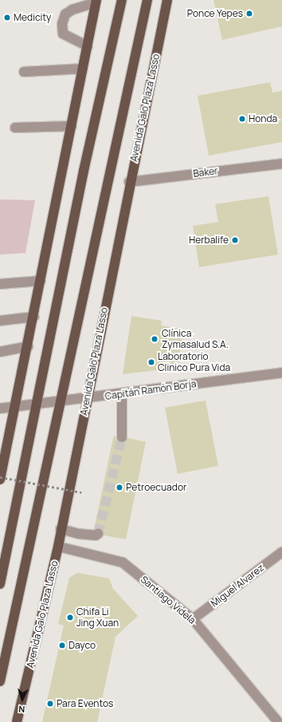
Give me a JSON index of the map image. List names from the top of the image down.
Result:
{
  "streets": {
    "main road": ["Avenida Galo Plaza Lasso"],
    "street": [
      "Baker",
      "Capitán Ramón Borja",
      "Miguel Alvarez",
      "Santiago Videla"
    ]
  },
  "crossings": [
    ["Avenida Galo Plaza Lasso", "Baker"],
    ["Avenida Galo Plaza Lasso", "Capitán Ramón Borja"],
    ["Avenida Galo Plaza Lasso", "Santiago Videla"],
    ["Miguel Alvarez", "Santiago Videla"]
  ],
  "places": [
    "Ponce Yepes",
    "Medicity",
    "Honda",
    "Herbalife",
    "Clínica Zymasalud S.A.",
    "Laboratorio Clinico Pura Vida",
    "Petroecuador",
    "Chifa Li Jing Xuan",
    "Dayco",
    "Para Eventos"
  ],
  "north": "bottom"
}
